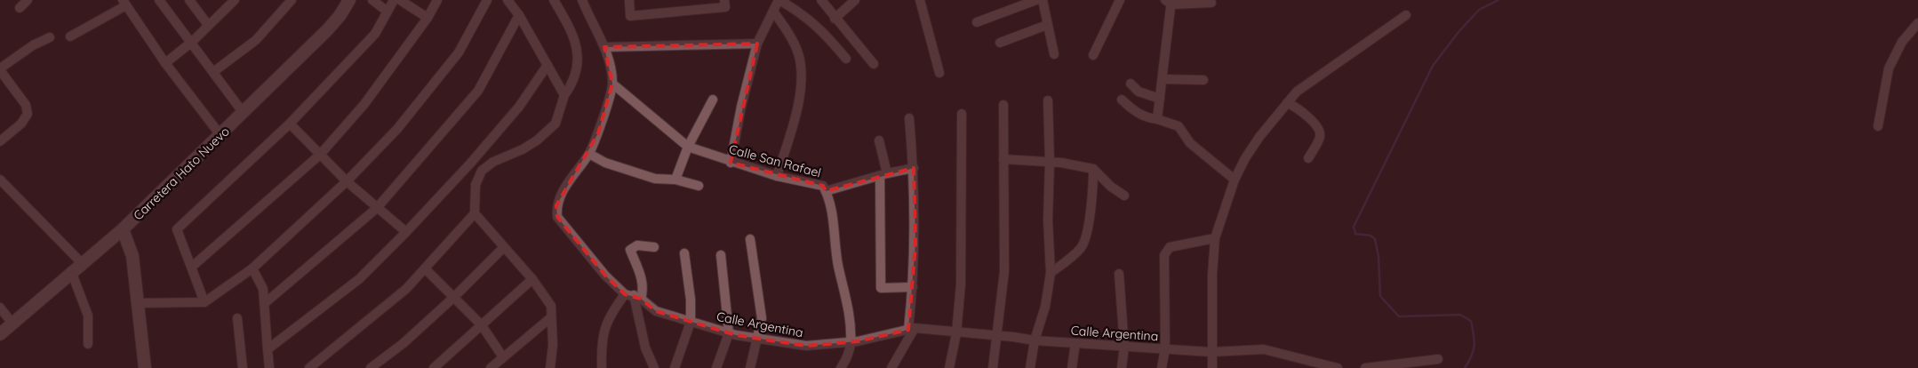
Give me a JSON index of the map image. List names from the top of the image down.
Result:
{
  "streets": {
    "main road": ["Carretera Hato Nuevo"],
    "street": ["Calle San Rafael", "Calle Argentina"]
  },
  "crossings": [
    ["Calle San Rafael", "Calle Argentina"]
  ]
}
